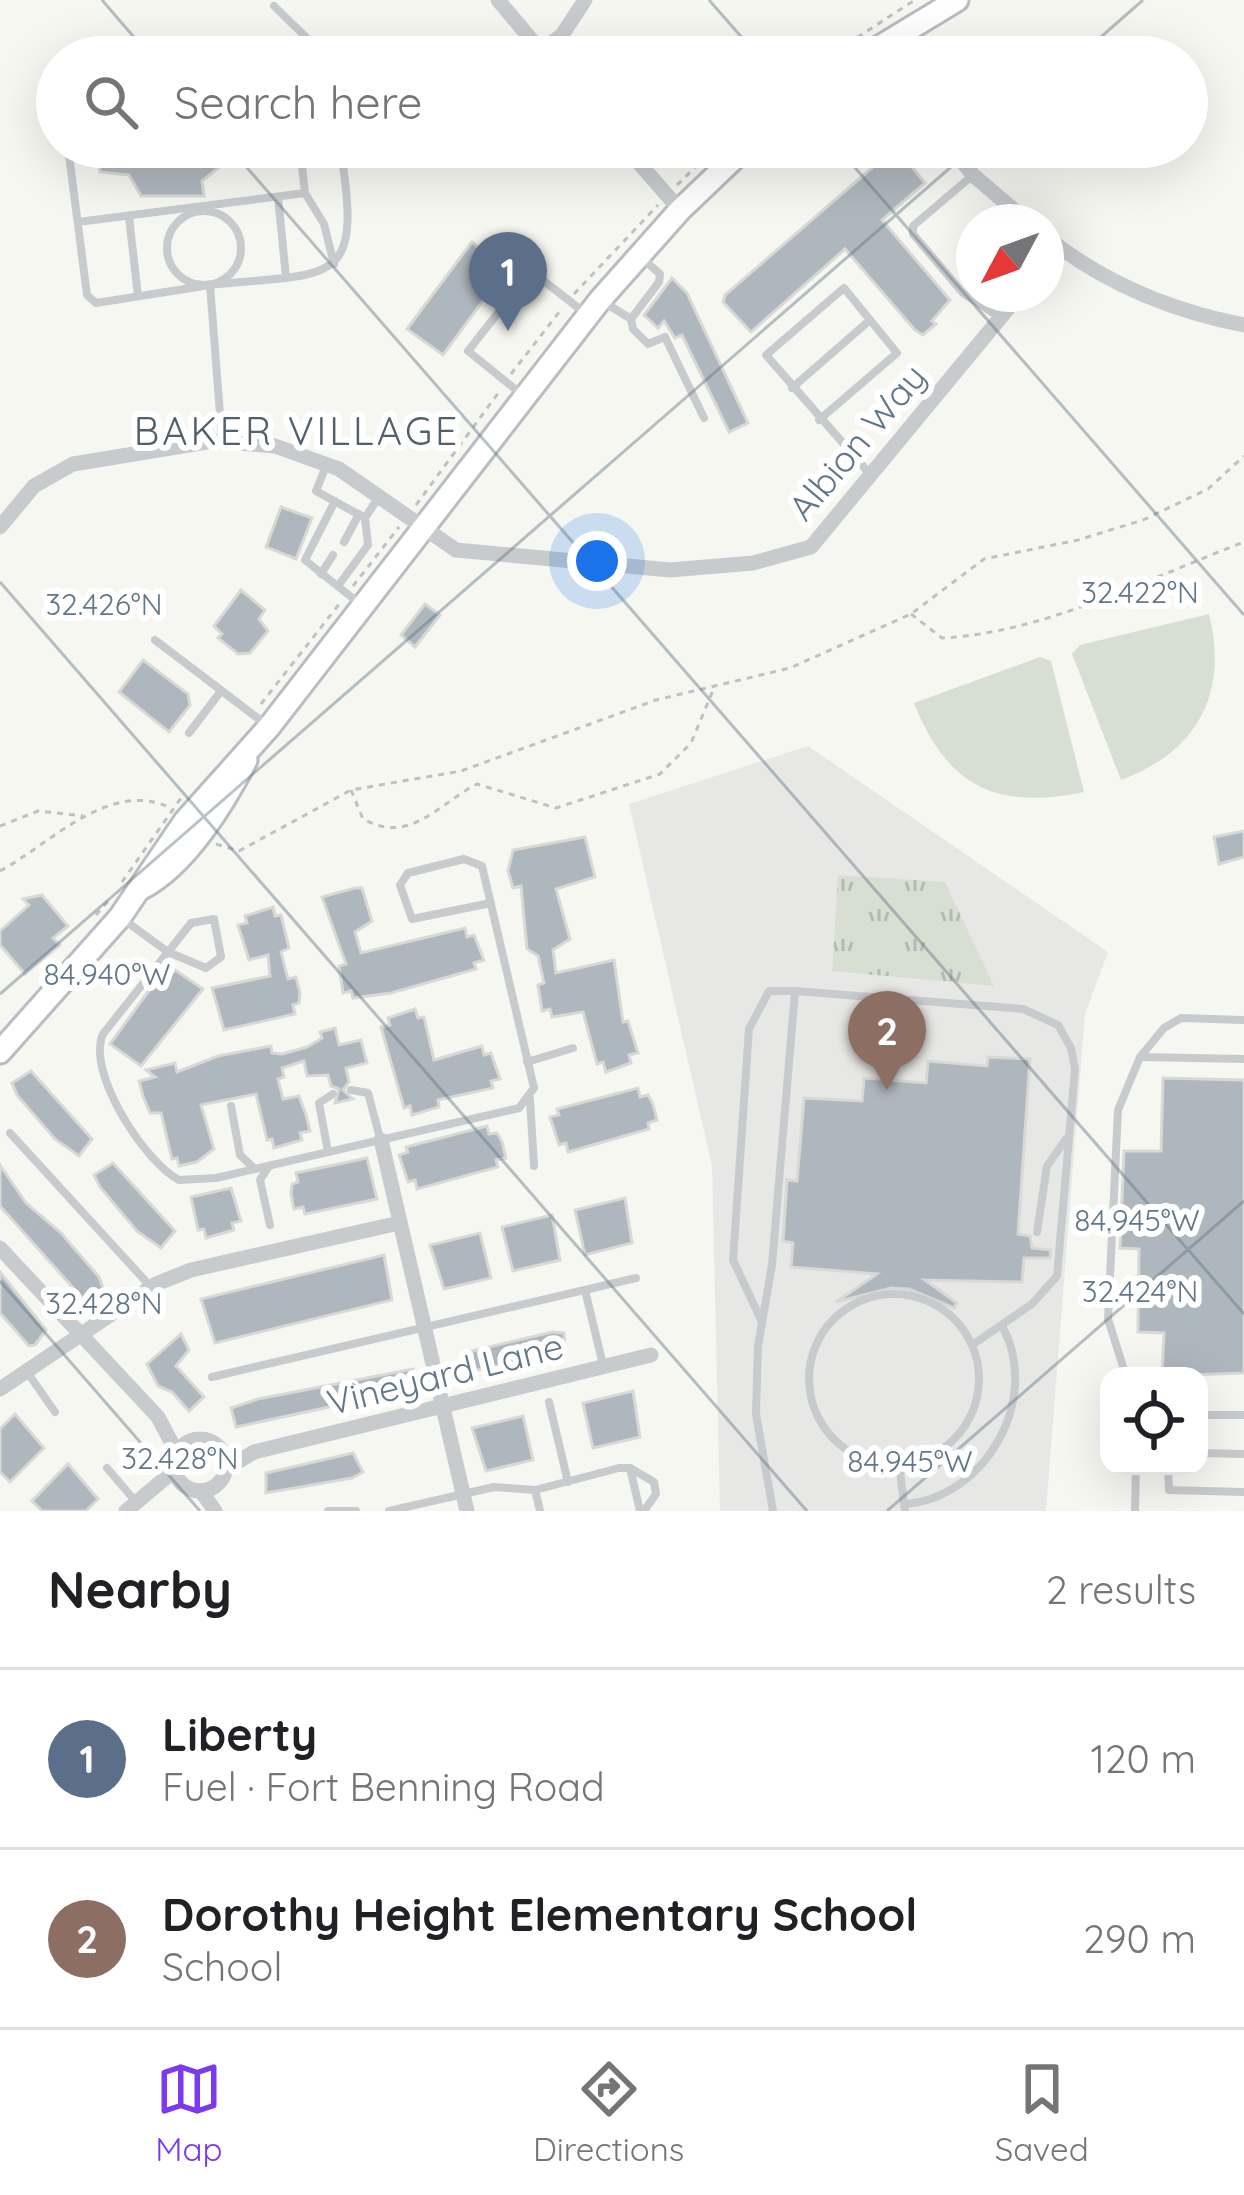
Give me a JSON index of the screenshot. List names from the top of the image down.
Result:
{
  "streets": {
    "street": ["Albion Way", "Vineyard Lane"]
  },
  "districts": ["BAKER VILLAGE"],
  "north": "bottom left",
  "page": {
    "search": "Search here",
    "pins": ["1", "2"],
    "heading": ["Nearby", "2 results"],
    "list": [
      {
        "mark": "1",
        "name": "Liberty",
        "note": "Fuel · Fort Benning Road",
        "value": "120 m"
      },
      {
        "mark": "2",
        "name": "Dorothy Height Elementary School",
        "note": "School",
        "value": "290 m"
      }
    ],
    "nav": ["Map", "Directions", "Saved"]
  },
  "coordinates": [
    "32.422°N",
    "32.426°N",
    "84.940°W",
    "84.945°W",
    "32.424°N",
    "32.428°N"
  ]
}
